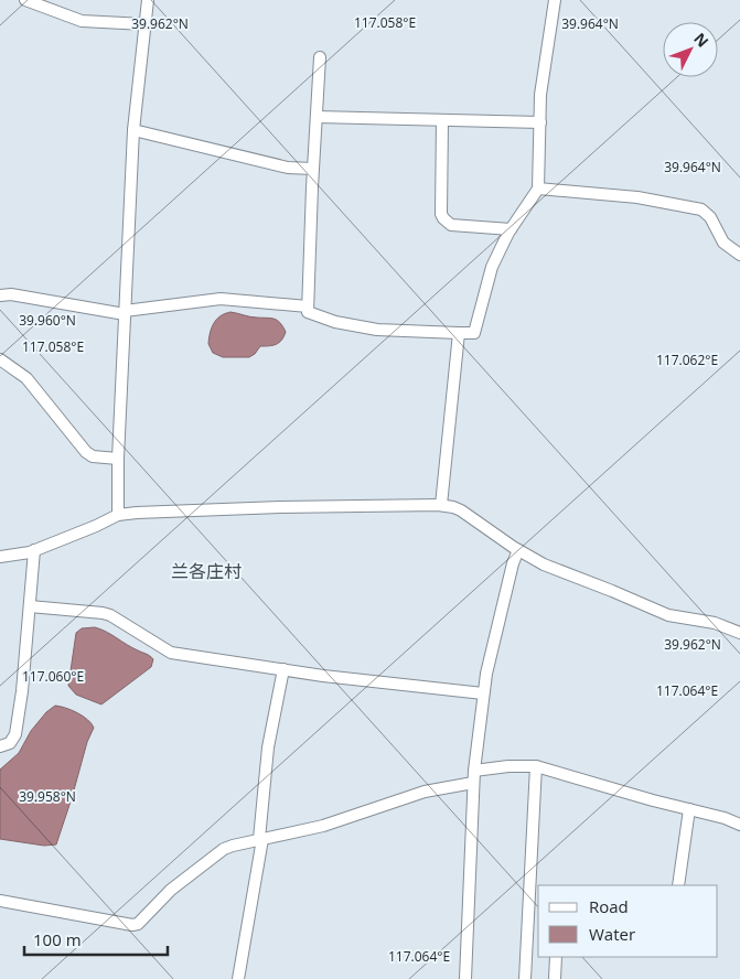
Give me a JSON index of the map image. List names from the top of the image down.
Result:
{
  "districts": ["兰各庄村"],
  "legend": ["Road", "Water"],
  "scale_bar": "100 m",
  "north": "top right",
  "coordinates": [
    "117.058°E",
    "39.962°N",
    "39.964°N",
    "39.960°N",
    "117.062°E",
    "117.060°E",
    "117.064°E",
    "39.958°N"
  ]
}
